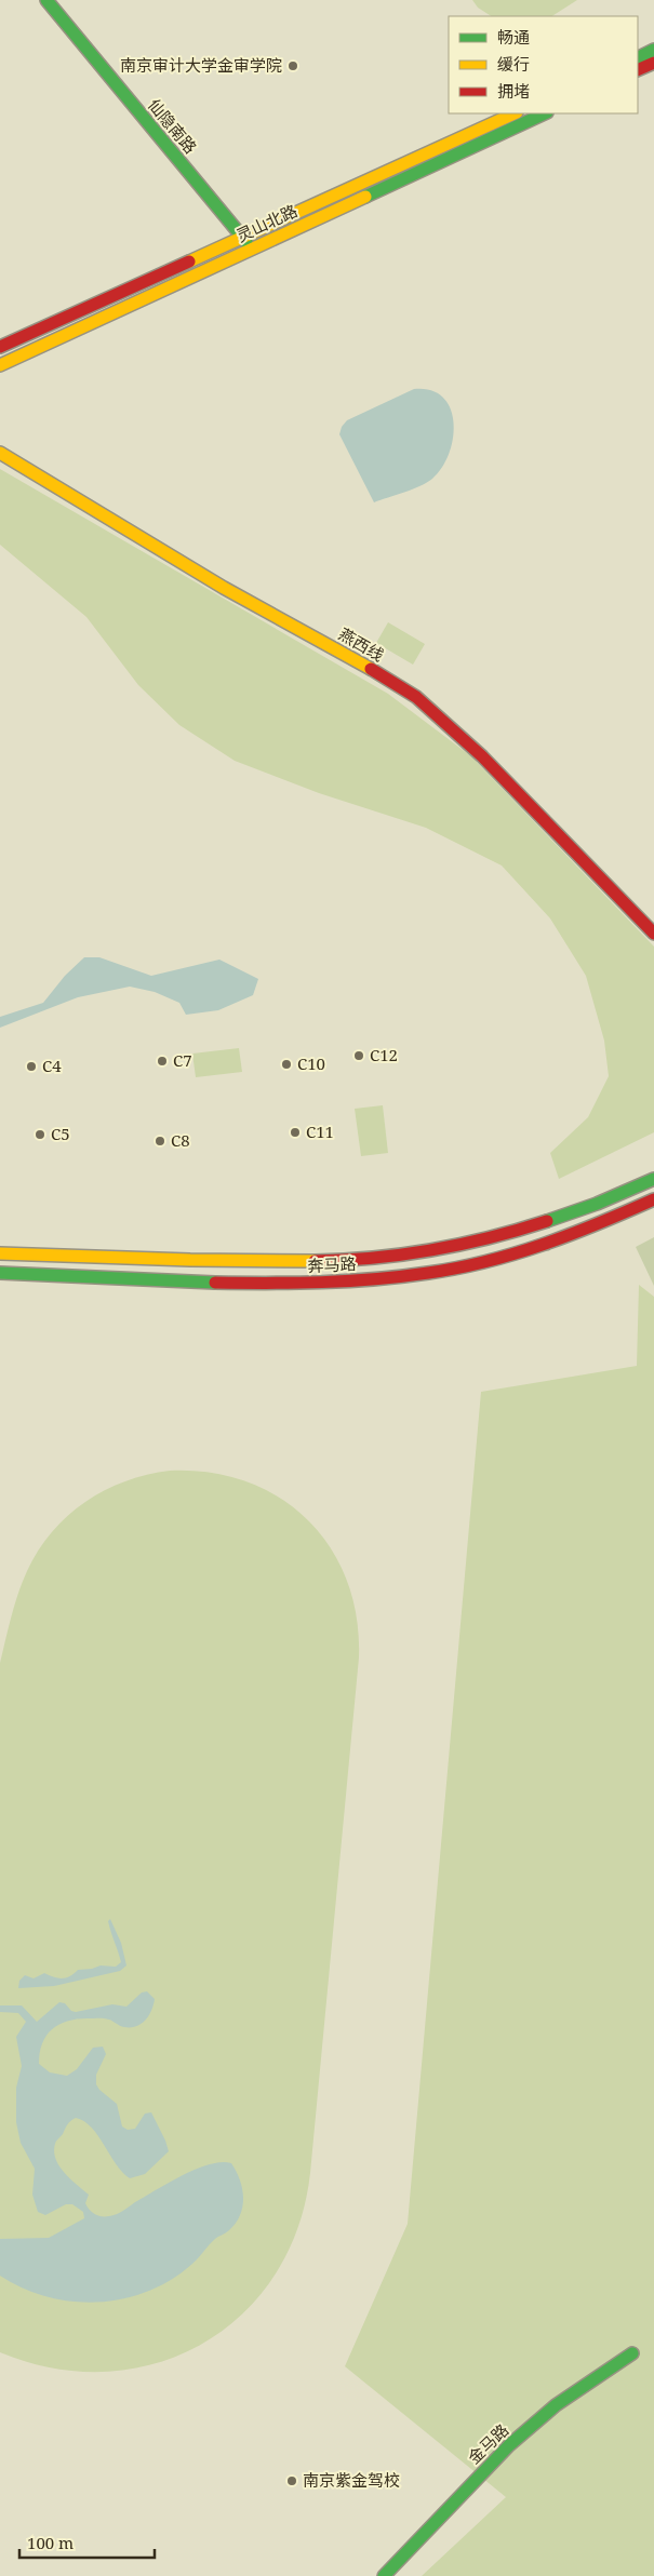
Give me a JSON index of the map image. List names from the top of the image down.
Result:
{
  "streets": {
    "main road": [
      "仙隐南路",
      "灵山北路",
      "燕西线",
      "奔马路",
      "金马路"
    ]
  },
  "crossings": [
    ["仙隐南路", "灵山北路"]
  ],
  "places": [
    "南京审计大学金审学院",
    "C12",
    "C7",
    "C10",
    "C4",
    "C11",
    "C5",
    "C8",
    "南京紫金驾校"
  ],
  "legend": ["畅通", "缓行", "拥堵"],
  "scale_bar": "100 m"
}
